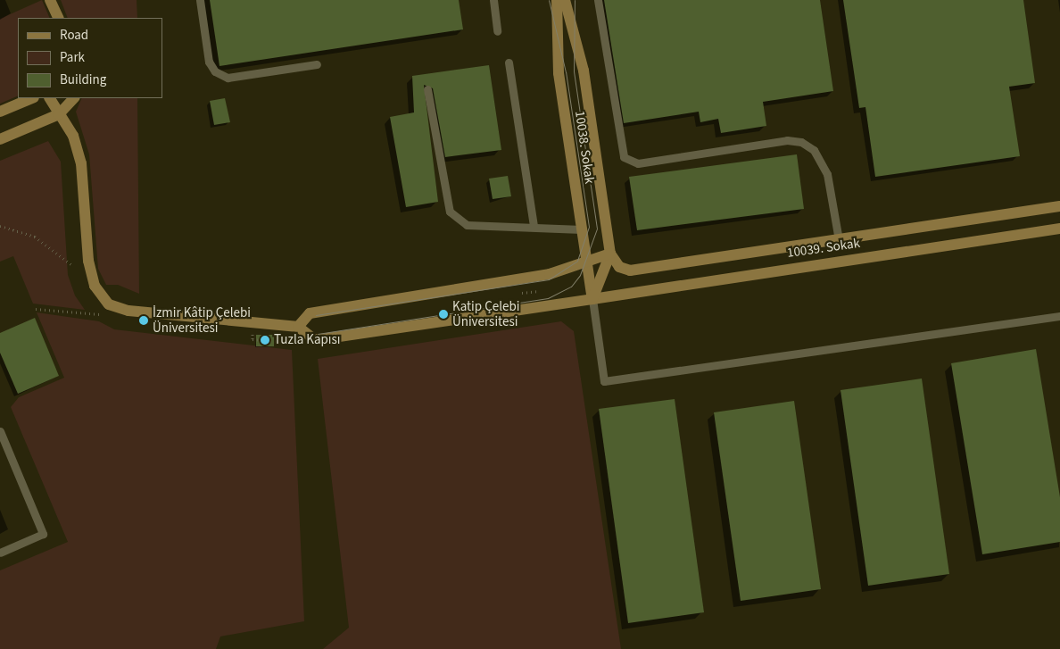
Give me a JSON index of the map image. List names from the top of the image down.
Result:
{
  "streets": {
    "street": ["10038. Sokak", "10039. Sokak"]
  },
  "crossings": [
    ["10038. Sokak", "10039. Sokak"]
  ],
  "places": ["Katip Çelebi Üniversitesi", "İzmir Kâtip Çelebi Üniversitesi", "Tuzla Kapısı"],
  "legend": ["Road", "Park", "Building"]
}
